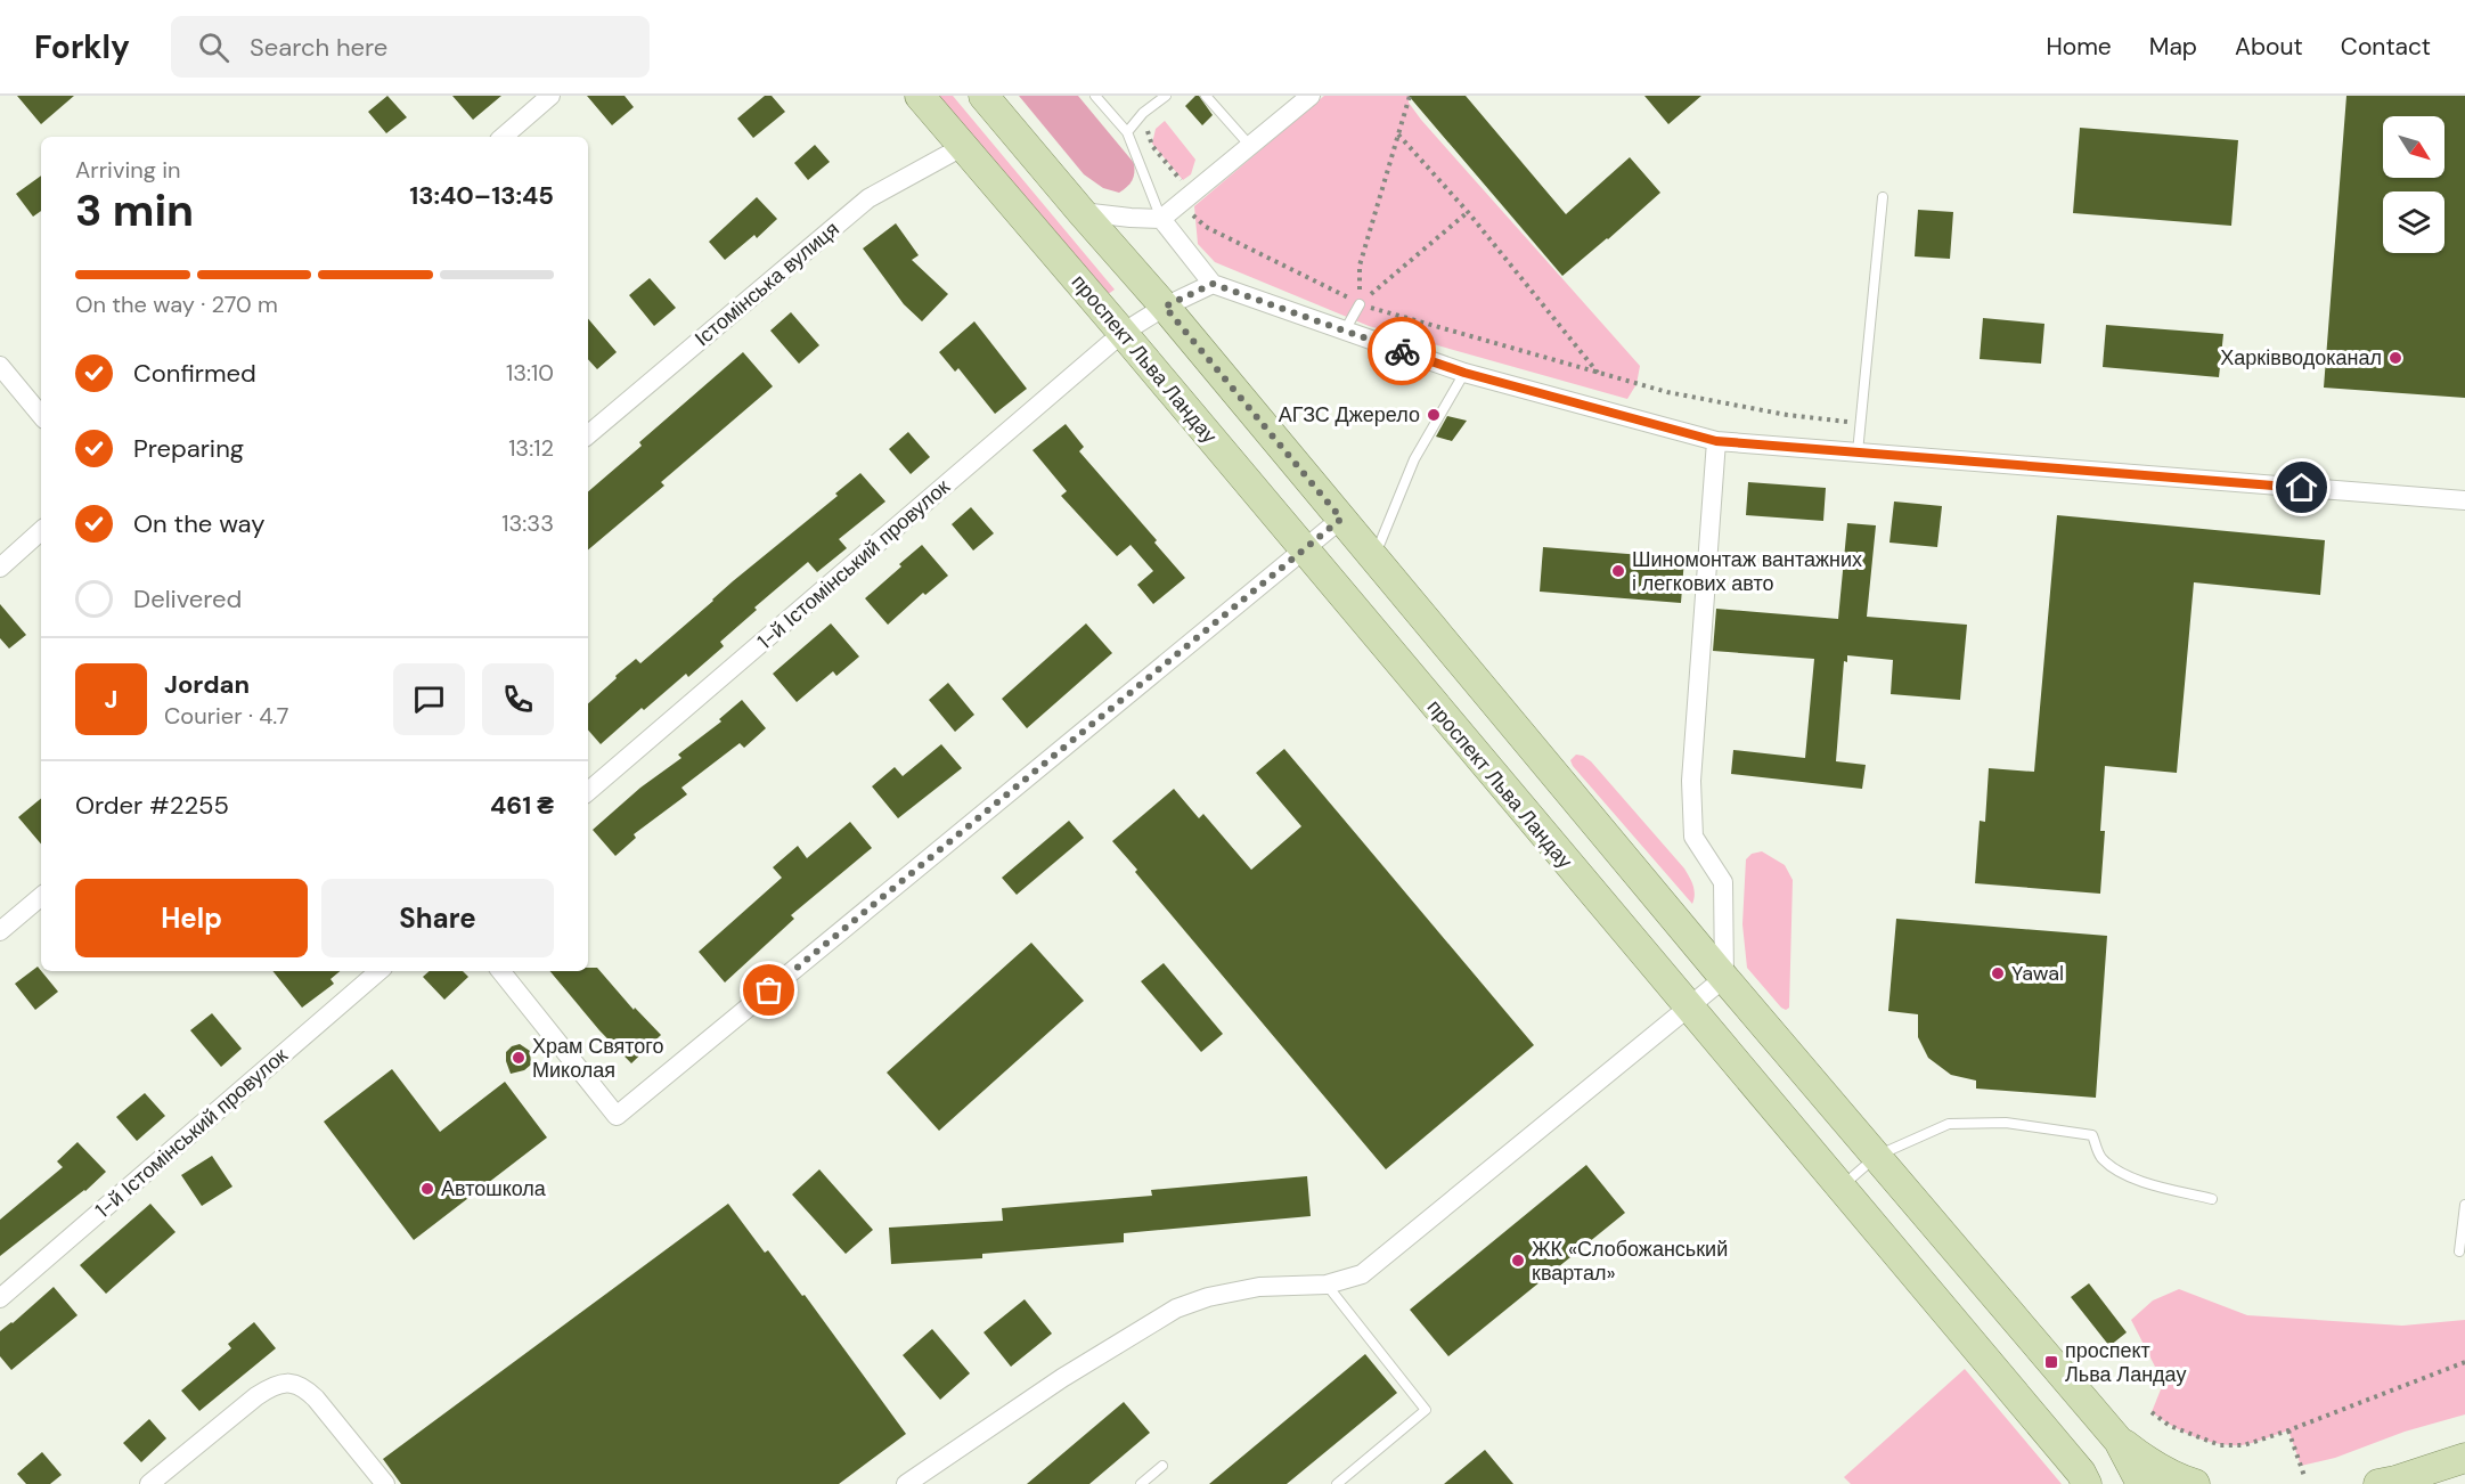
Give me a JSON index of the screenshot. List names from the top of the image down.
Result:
{
  "streets": {
    "main road": ["проспект Льва Ландау"],
    "street": ["Істомінська вулиця", "1-й Істомінський провулок"]
  },
  "crossings": [
    ["Істомінська вулиця", "проспект Льва Ландау"],
    ["проспект Льва Ландау", "1-й Істомінський провулок"]
  ],
  "places": {
    "other": [
      "Харківводоканал",
      "АГЗС Джерело",
      "Шиномонтаж вантажних і легкових авто",
      "Yawal",
      "Храм Святого Миколая",
      "Автошкола",
      "ЖК «Слобожанський квартал»"
    ],
    "transit": ["проспект Льва Ландау"]
  },
  "north": "bottom right",
  "page": {
    "header": "Forkly",
    "search": "Search here",
    "nav": [
      "Home",
      "Map",
      "About",
      "Contact"
    ],
    "heading": ["3 min", "Arriving in", "13:40–13:45"],
    "panel": [
      "Jordan",
      "Courier · 4.7",
      "Order #2255",
      "461 ₴"
    ],
    "bar": "On the way · 270 m",
    "list": [
      ["Confirmed", "13:10"],
      ["Preparing", "13:12"],
      ["On the way", "13:33"],
      "Delivered"
    ],
    "round": "J",
    "buttons": ["Help", "Share"]
  }
}
